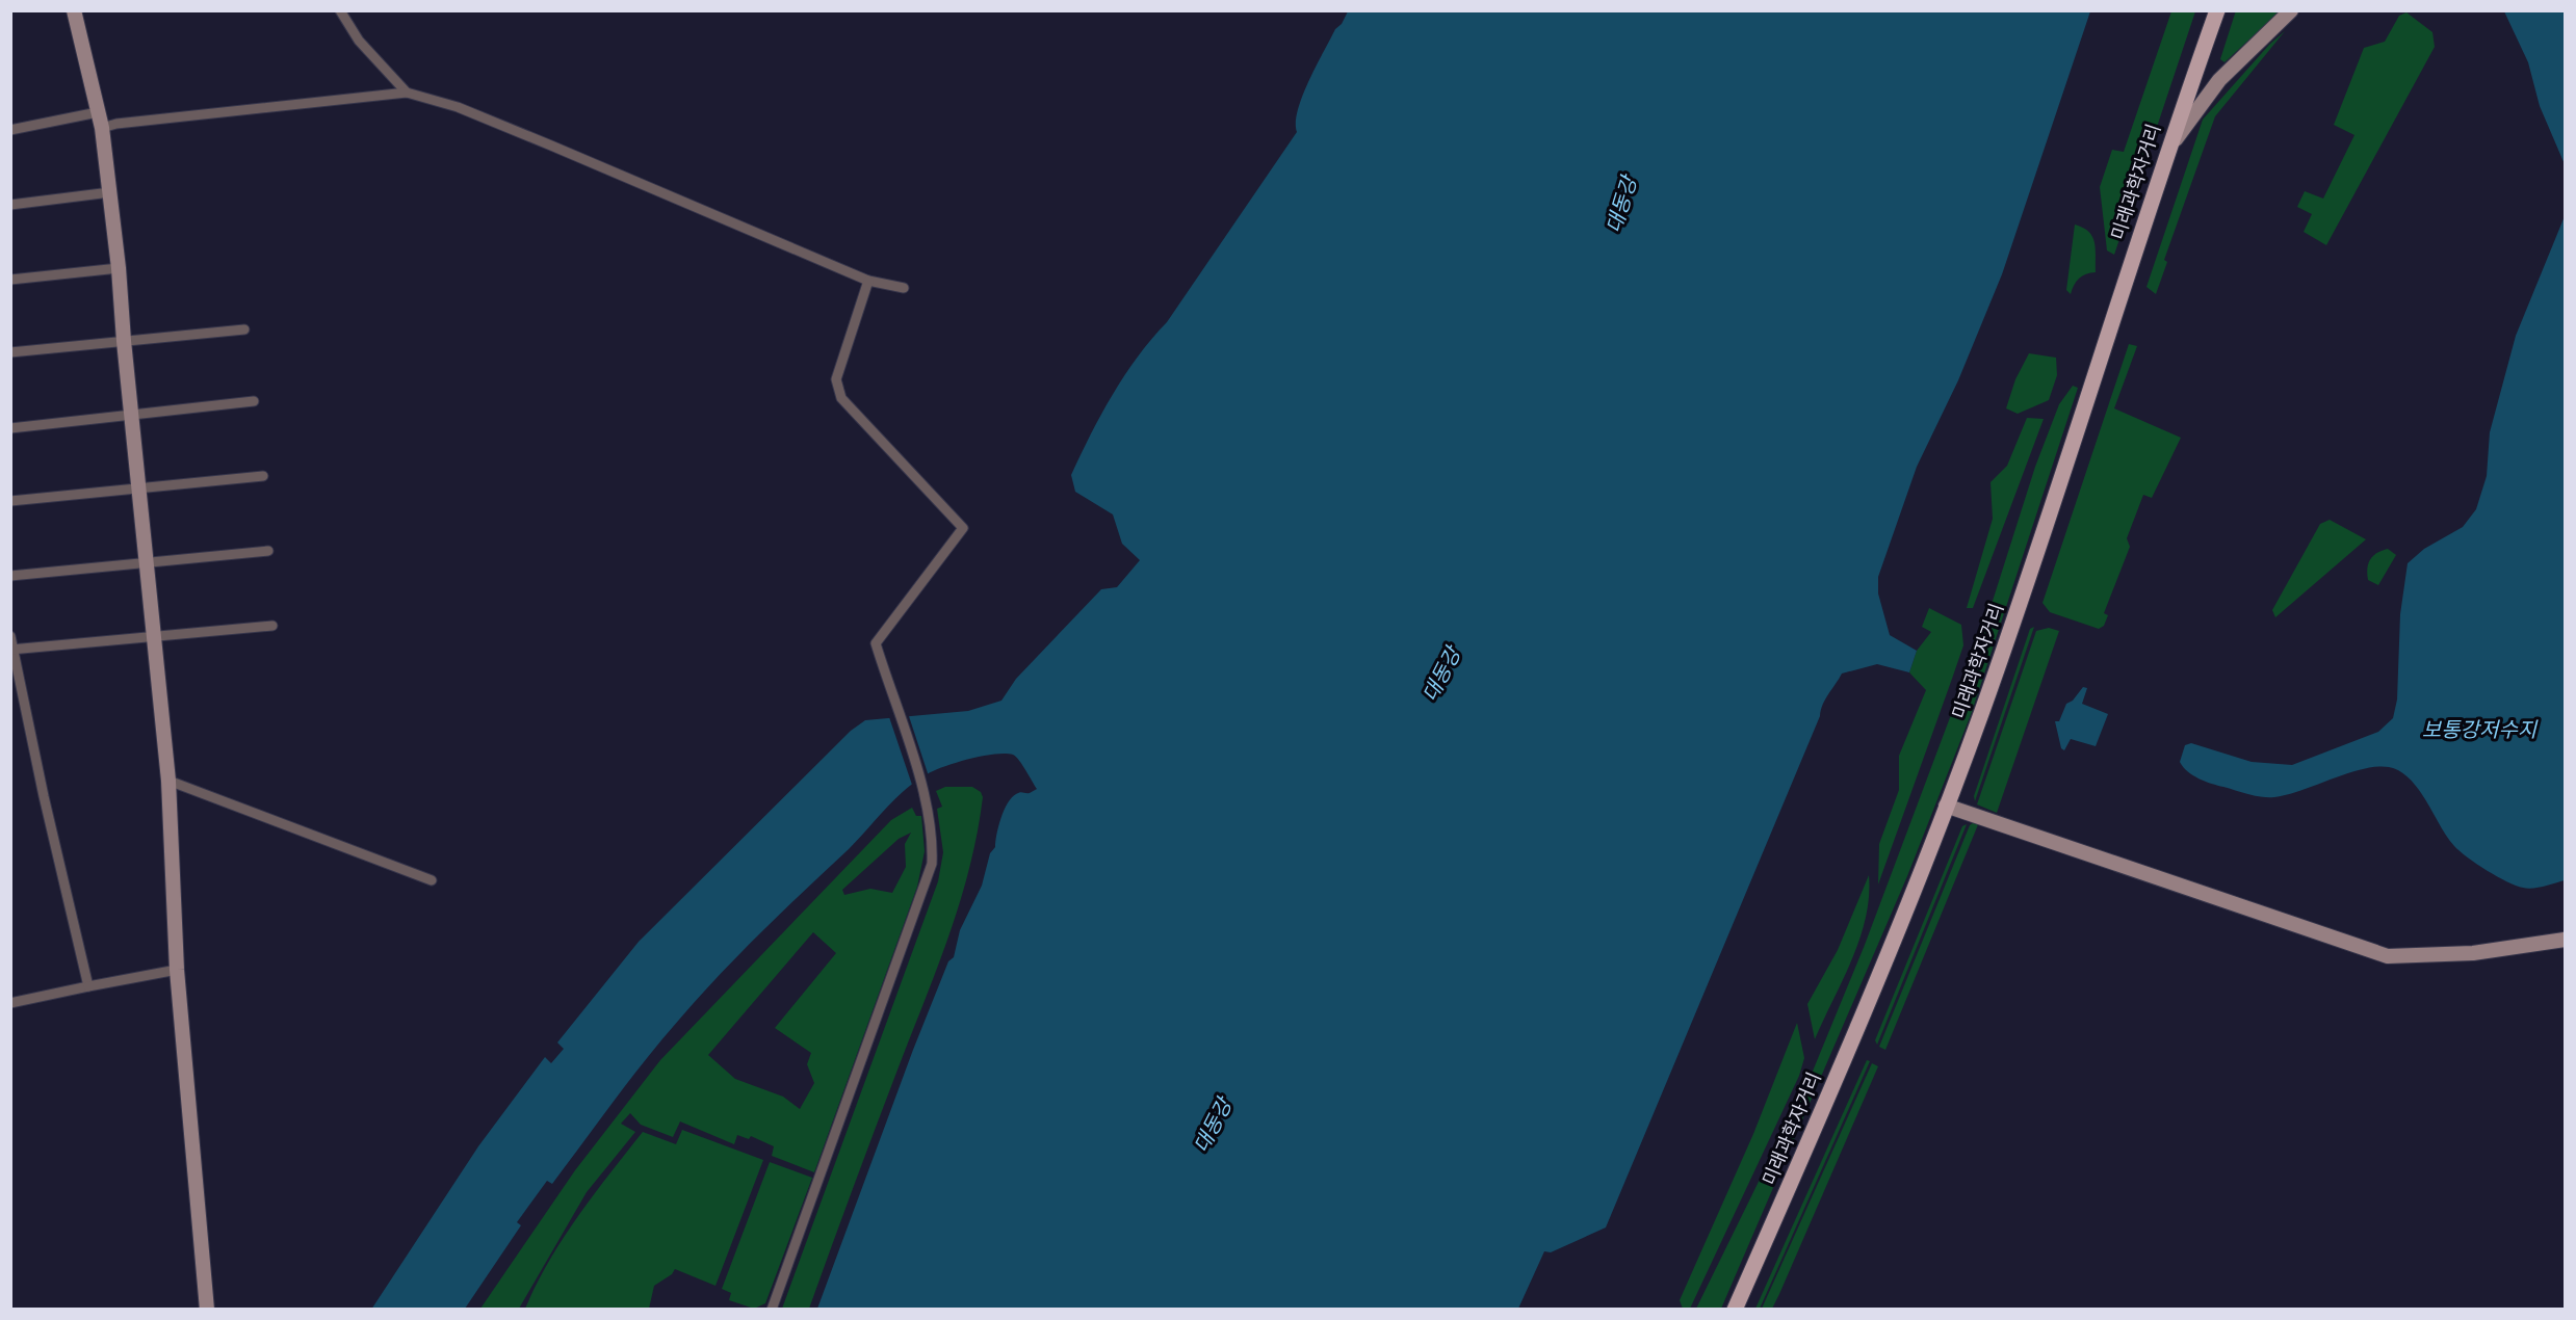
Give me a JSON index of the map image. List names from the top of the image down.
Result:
{
  "streets": {
    "main road": ["미래과학자거리"]
  },
  "water": ["대동강", "보통강저수지"]
}
